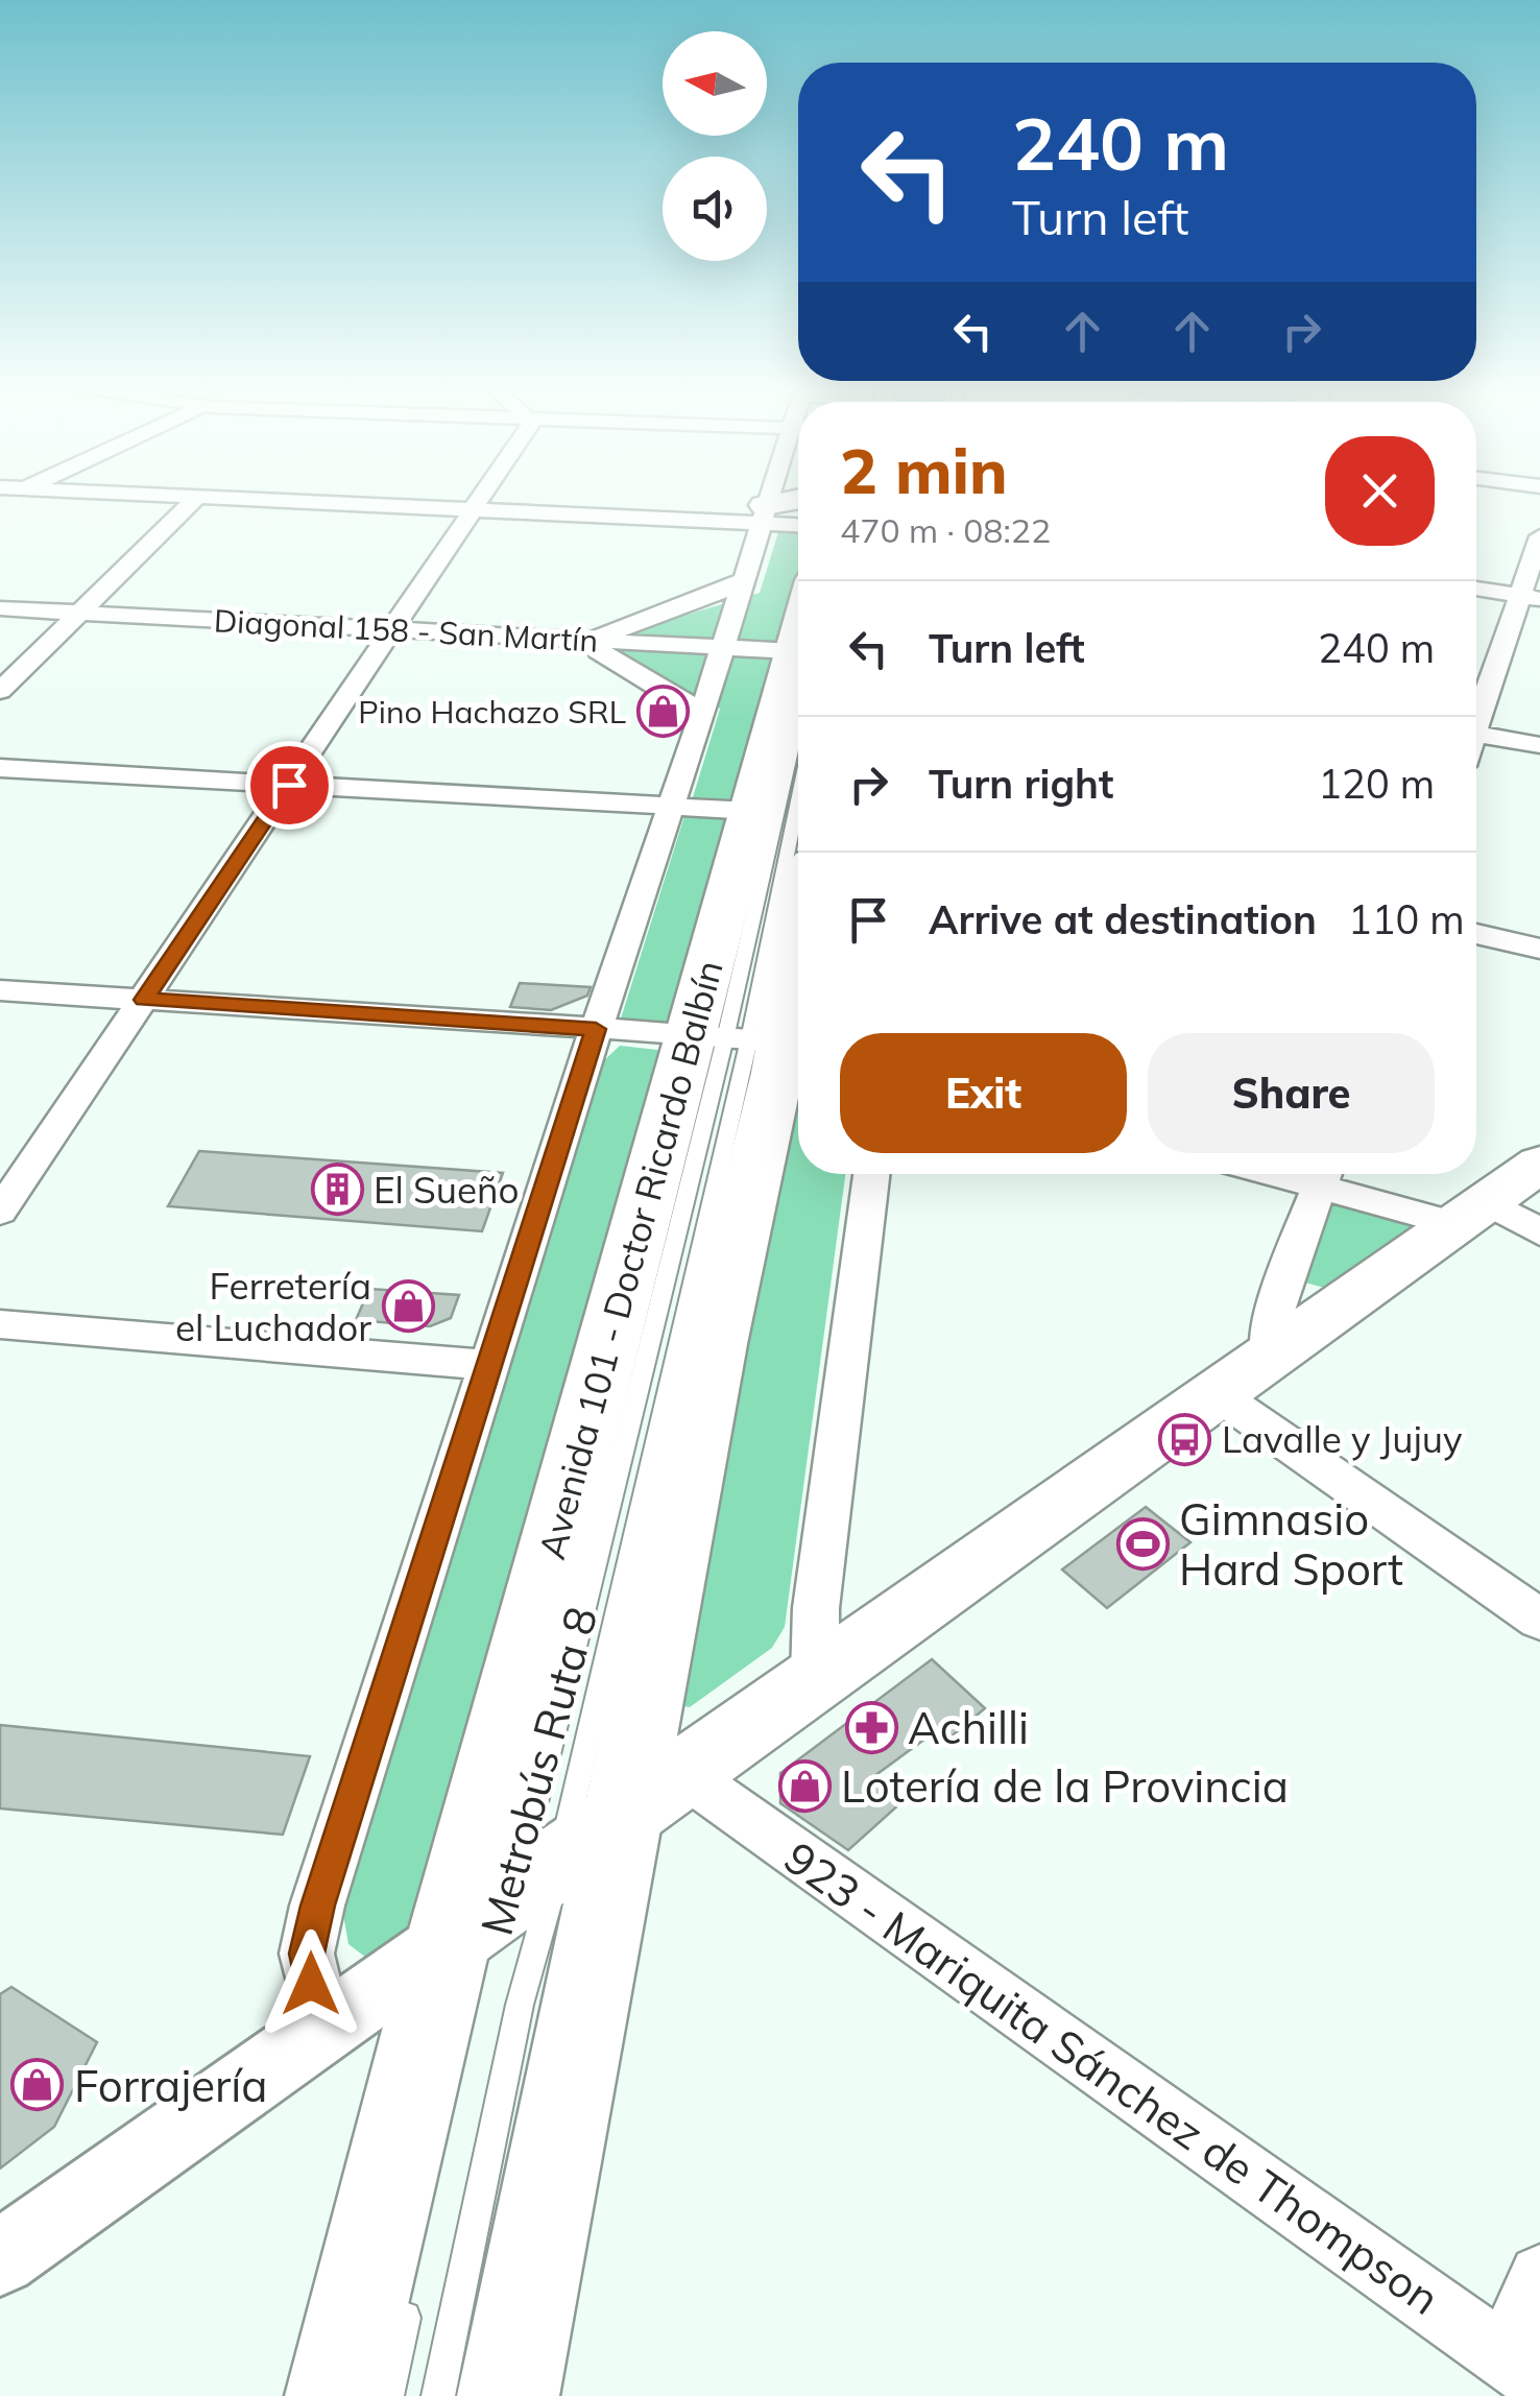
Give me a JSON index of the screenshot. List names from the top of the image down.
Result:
{
  "streets": {
    "main road": ["Avenida 101 - Doctor Ricardo Balbín"],
    "street": ["Diagonal 158 - San Martín", "923 - Mariquita Sánchez de Thompson"],
    "lane": ["Metrobús Ruta 8"]
  },
  "crossings": [
    ["Avenida 101 - Doctor Ricardo Balbín", "Metrobús Ruta 8"],
    ["Avenida 101 - Doctor Ricardo Balbín", "923 - Mariquita Sánchez de Thompson"],
    ["Metrobús Ruta 8", "923 - Mariquita Sánchez de Thompson"]
  ],
  "places": {
    "shop": [
      "Pino Hachazo SRL",
      "Ferretería el Luchador",
      "Lotería de la Provincia",
      "Forrajería"
    ],
    "building": ["El Sueño"],
    "bus stop": ["Lavalle y Jujuy"],
    "sports": ["Gimnasio Hard Sport"],
    "pharmacy": ["Achilli"]
  },
  "north": "left",
  "page": {
    "turn": ["240 m", "Turn left"],
    "heading": ["2 min", "470 m · 08:22"],
    "list": [
      {
        "name": "Turn left",
        "value": "240 m"
      },
      {
        "name": "Turn right",
        "value": "120 m"
      },
      {
        "name": "Arrive at destination",
        "value": "110 m"
      }
    ],
    "buttons": ["Exit", "Share"]
  }
}
